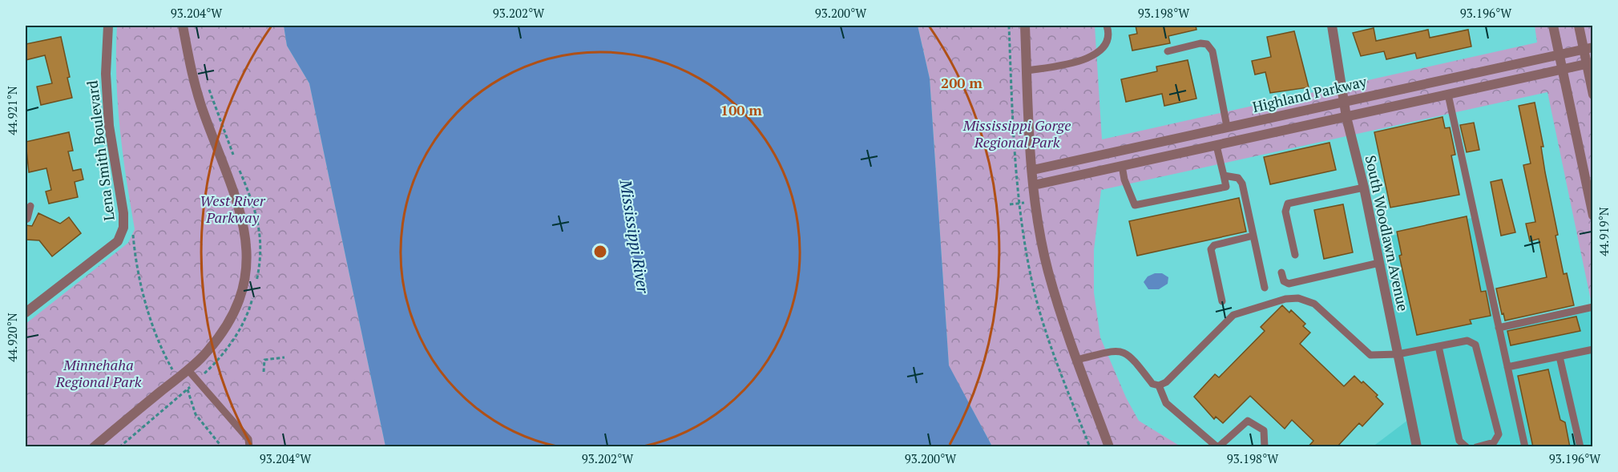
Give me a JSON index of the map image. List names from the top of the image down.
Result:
{
  "streets": {
    "street": ["Highland Parkway", "Lena Smith Boulevard", "South Woodlawn Avenue"]
  },
  "crossings": [
    ["Highland Parkway", "South Woodlawn Avenue"]
  ],
  "water": ["Mississippi River"],
  "parks": ["Mississippi Gorge Regional Park", "West River Parkway", "Minnehaha Regional Park"],
  "coordinates": [
    "93.204°W",
    "93.202°W",
    "93.200°W",
    "93.198°W",
    "93.196°W",
    "44.921°N",
    "44.919°N",
    "44.920°N"
  ],
  "rings": ["200 m", "100 m"]
}
